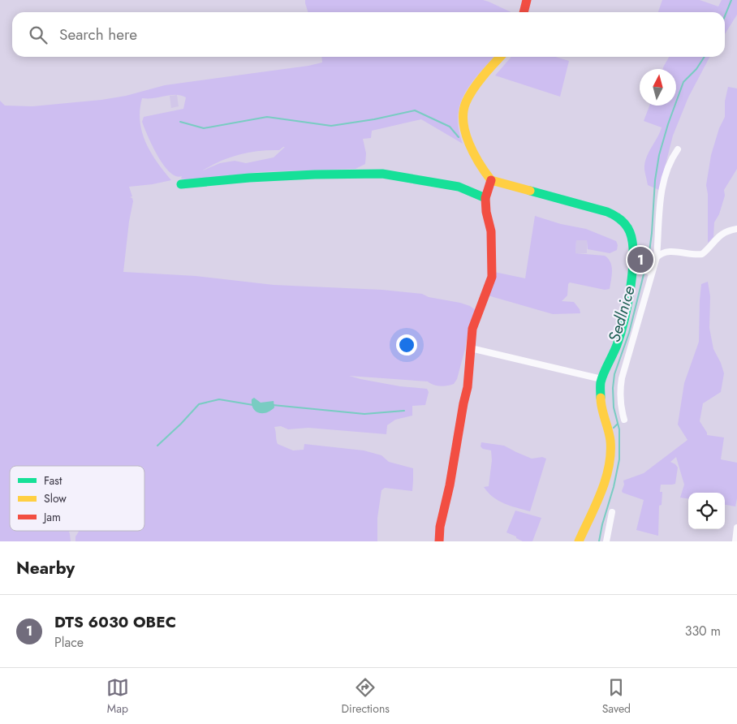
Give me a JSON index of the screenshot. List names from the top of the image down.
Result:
{
  "water": ["Sedlnice"],
  "legend": ["Fast", "Slow", "Jam"],
  "north": "top",
  "page": {
    "search": "Search here",
    "pins": "1",
    "heading": "Nearby",
    "list": [
      {
        "mark": "1",
        "name": "DTS 6030 OBEC",
        "note": "Place",
        "value": "330 m"
      }
    ],
    "nav": ["Map", "Directions", "Saved"]
  }
}
